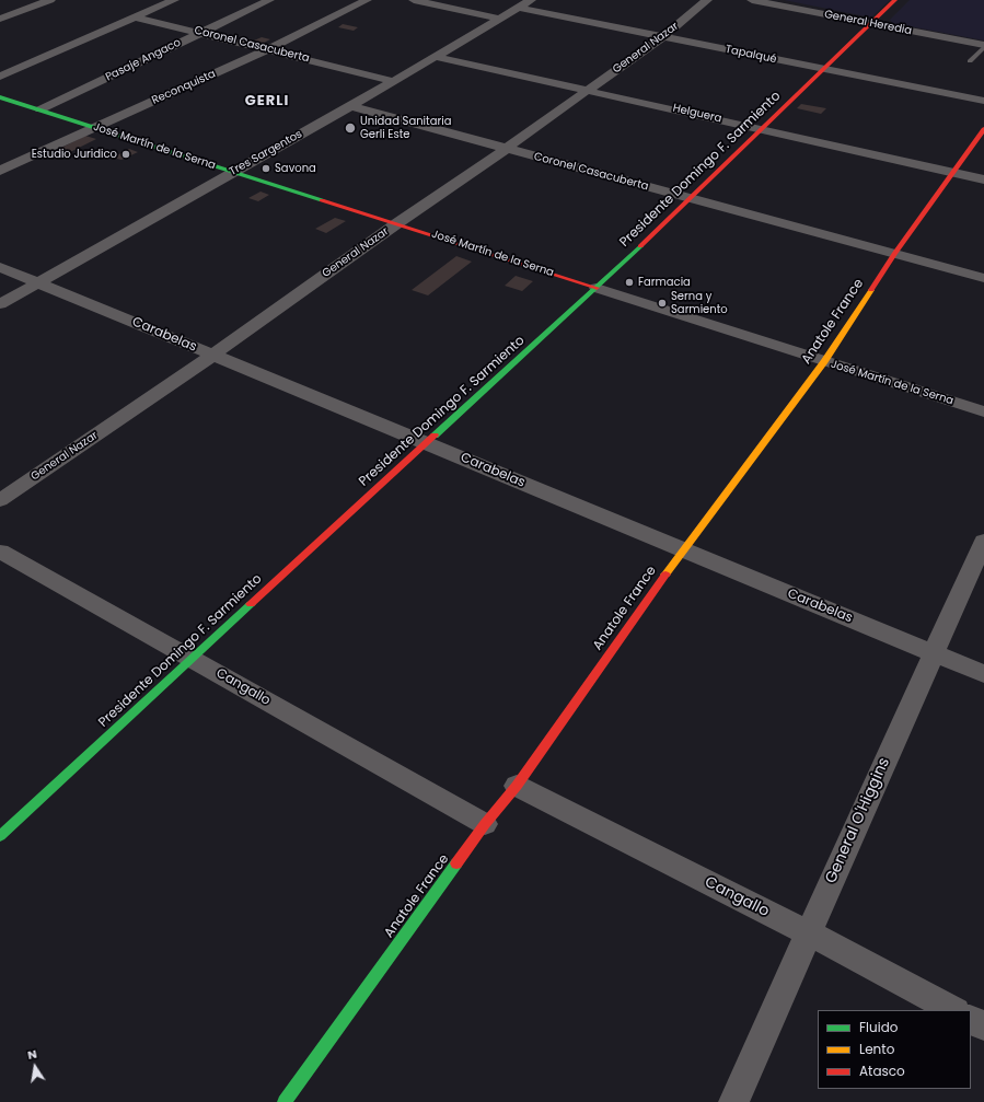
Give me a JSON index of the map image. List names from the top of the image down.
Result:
{
  "streets": {
    "street": [
      "General Heredia",
      "Coronel Casacuberta",
      "General Nazar",
      "Tapalqué",
      "Pasaje Angaco",
      "Reconquista",
      "Helguera",
      "José Martín de la Serna",
      "Tres Sargentos",
      "Presidente Domingo F. Sarmiento",
      "Anatole France",
      "Carabelas",
      "Cangallo",
      "General O'Higgins"
    ]
  },
  "crossings": [
    ["General Heredia", "Presidente Domingo F. Sarmiento"],
    ["Coronel Casacuberta", "General Nazar"],
    ["Coronel Casacuberta", "Pasaje Angaco"],
    ["Coronel Casacuberta", "Reconquista"],
    ["Coronel Casacuberta", "Tres Sargentos"],
    ["Coronel Casacuberta", "Presidente Domingo F. Sarmiento"],
    ["Coronel Casacuberta", "Anatole France"],
    ["General Nazar", "Tapalqué"],
    ["General Nazar", "Helguera"],
    ["General Nazar", "José Martín de la Serna"],
    ["General Nazar", "Carabelas"],
    ["Tapalqué", "Tres Sargentos"],
    ["Tapalqué", "Presidente Domingo F. Sarmiento"],
    ["Pasaje Angaco", "José Martín de la Serna"],
    ["Reconquista", "José Martín de la Serna"],
    ["Helguera", "Tres Sargentos"],
    ["Helguera", "Presidente Domingo F. Sarmiento"],
    ["Helguera", "Anatole France"],
    ["José Martín de la Serna", "Tres Sargentos"],
    ["José Martín de la Serna", "Presidente Domingo F. Sarmiento"],
    ["José Martín de la Serna", "Anatole France"],
    ["Tres Sargentos", "Carabelas"],
    ["Presidente Domingo F. Sarmiento", "Carabelas"],
    ["Presidente Domingo F. Sarmiento", "Cangallo"],
    ["Anatole France", "Carabelas"],
    ["Anatole France", "Cangallo"],
    ["Carabelas", "General O'Higgins"],
    ["Cangallo", "General O'Higgins"]
  ],
  "districts": ["GERLI"],
  "places": [
    "Unidad Sanitaria Gerli Este",
    "Estudio Juridico",
    "Savona",
    "Farmacia",
    "Serna y Sarmiento"
  ],
  "legend": ["Fluido", "Lento", "Atasco"],
  "north": "top"
}
